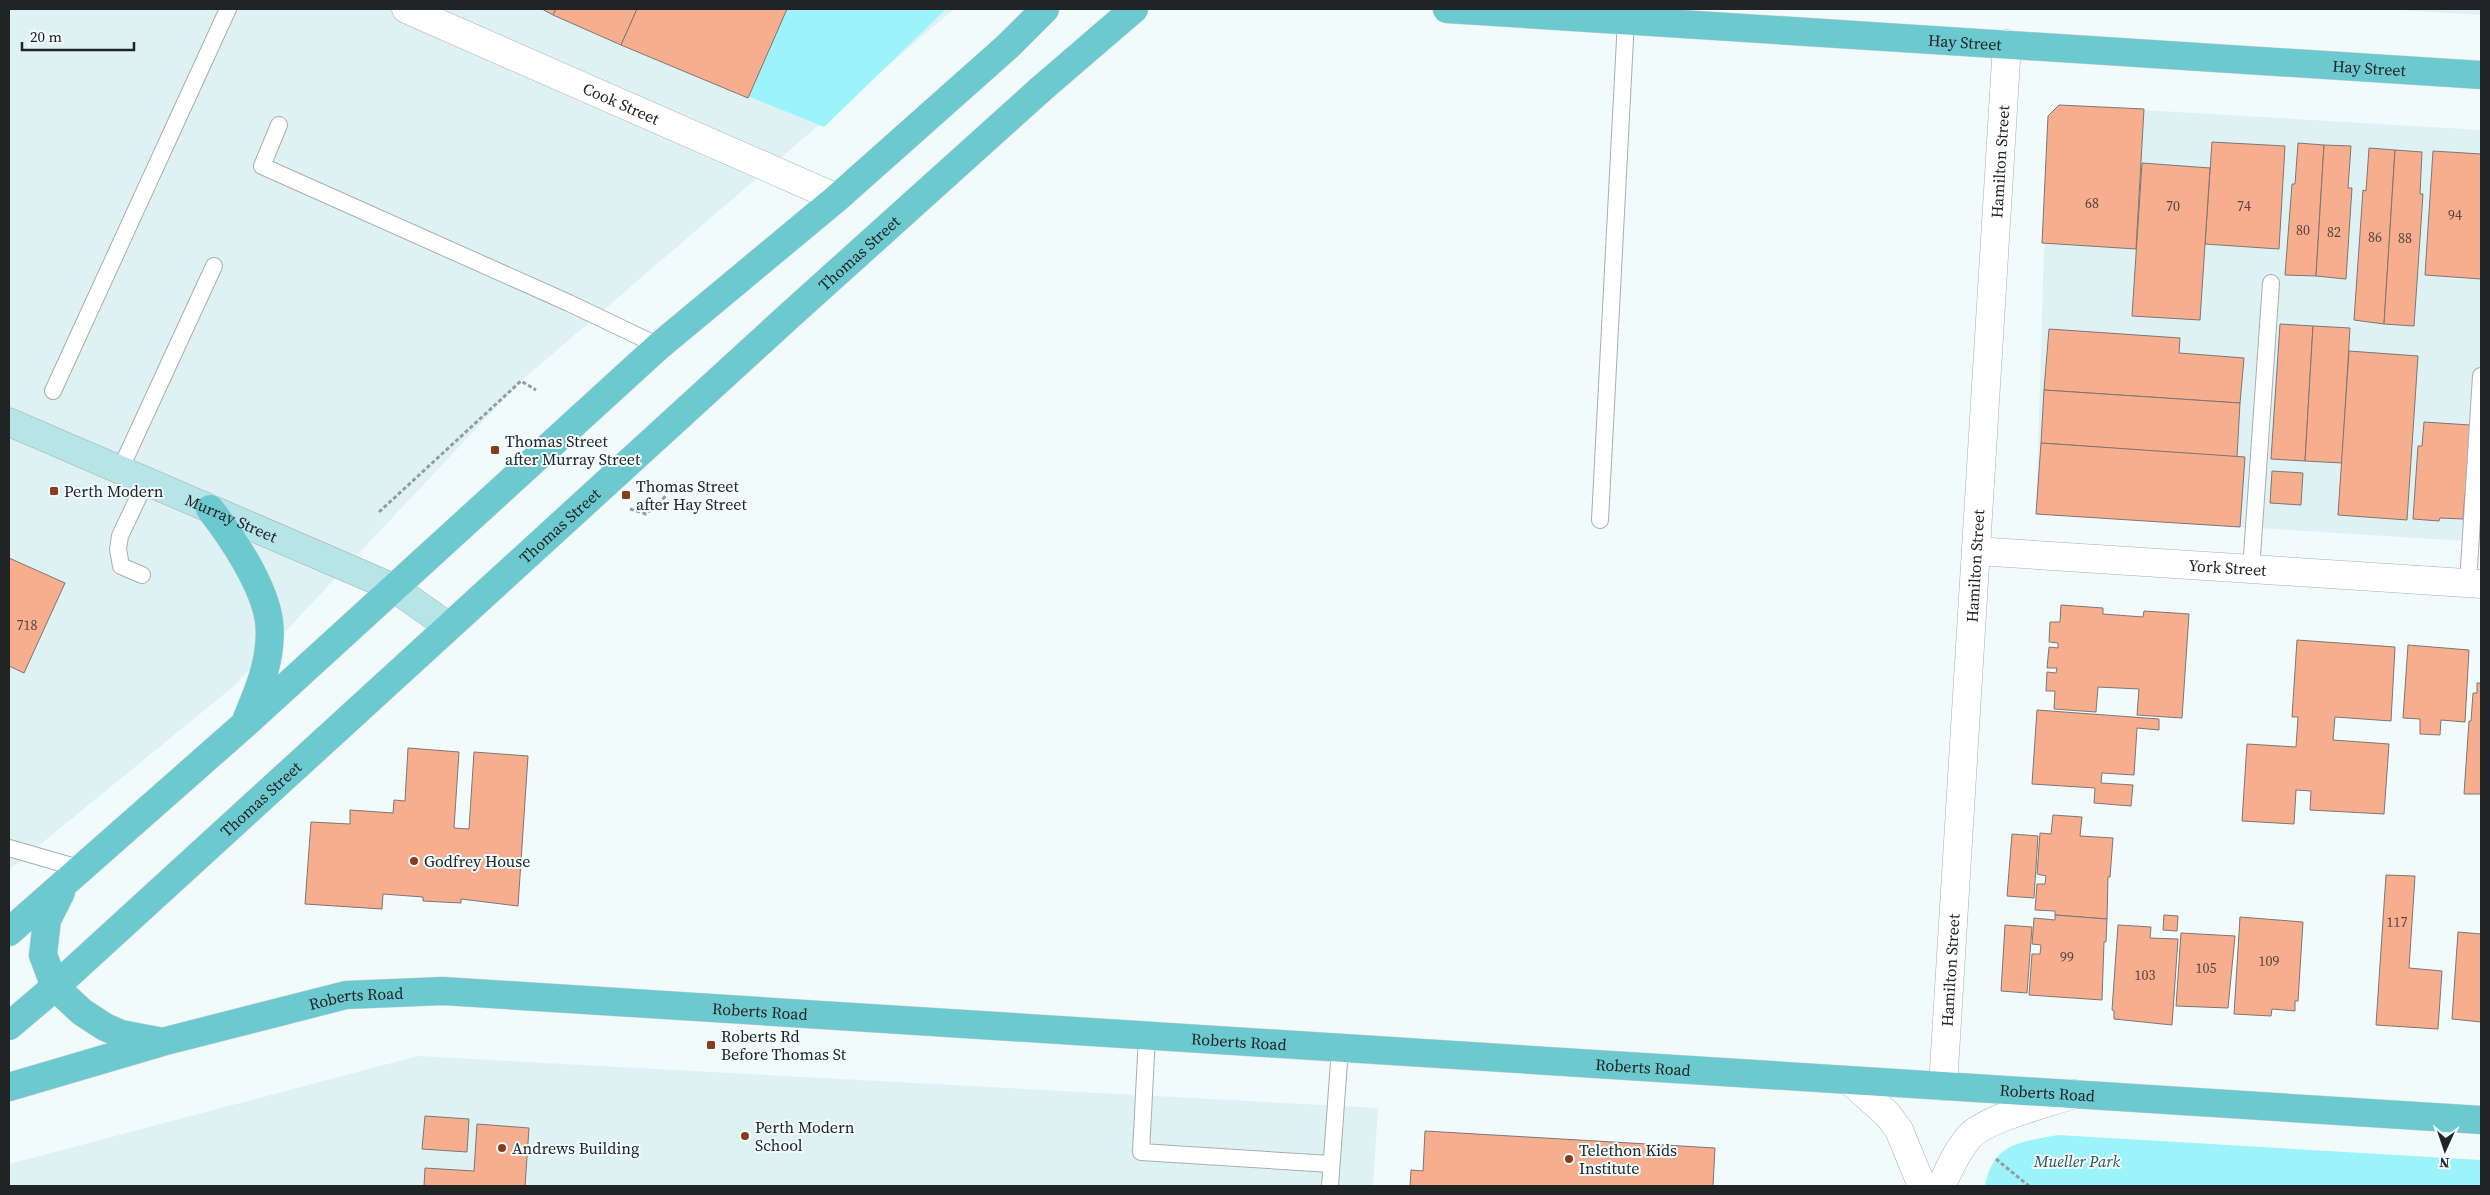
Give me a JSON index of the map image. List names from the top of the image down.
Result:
{
  "streets": {
    "main road": [
      "Hay Street",
      "Thomas Street",
      "Murray Street",
      "Roberts Road"
    ],
    "street": ["Cook Street", "Hamilton Street", "York Street"]
  },
  "crossings": [
    ["Hay Street", "Hamilton Street"],
    ["Hamilton Street", "York Street"],
    ["Hamilton Street", "Roberts Road"],
    ["Thomas Street", "Murray Street"]
  ],
  "parks": ["Mueller Park"],
  "places": {
    "transit": [
      "Thomas Street after Murray Street",
      "Perth Modern",
      "Thomas Street after Hay Street",
      "Roberts Rd Before Thomas St"
    ],
    "other": [
      "Godfrey House",
      "Perth Modern School",
      "Andrews Building",
      "Telethon Kids Institute"
    ]
  },
  "house_numbers": [
    "68",
    "70",
    "74",
    "94",
    "80",
    "82",
    "86",
    "88",
    "718",
    "117",
    "99",
    "109",
    "105",
    "103"
  ],
  "scale_bar": "20 m",
  "north": "bottom"
}
